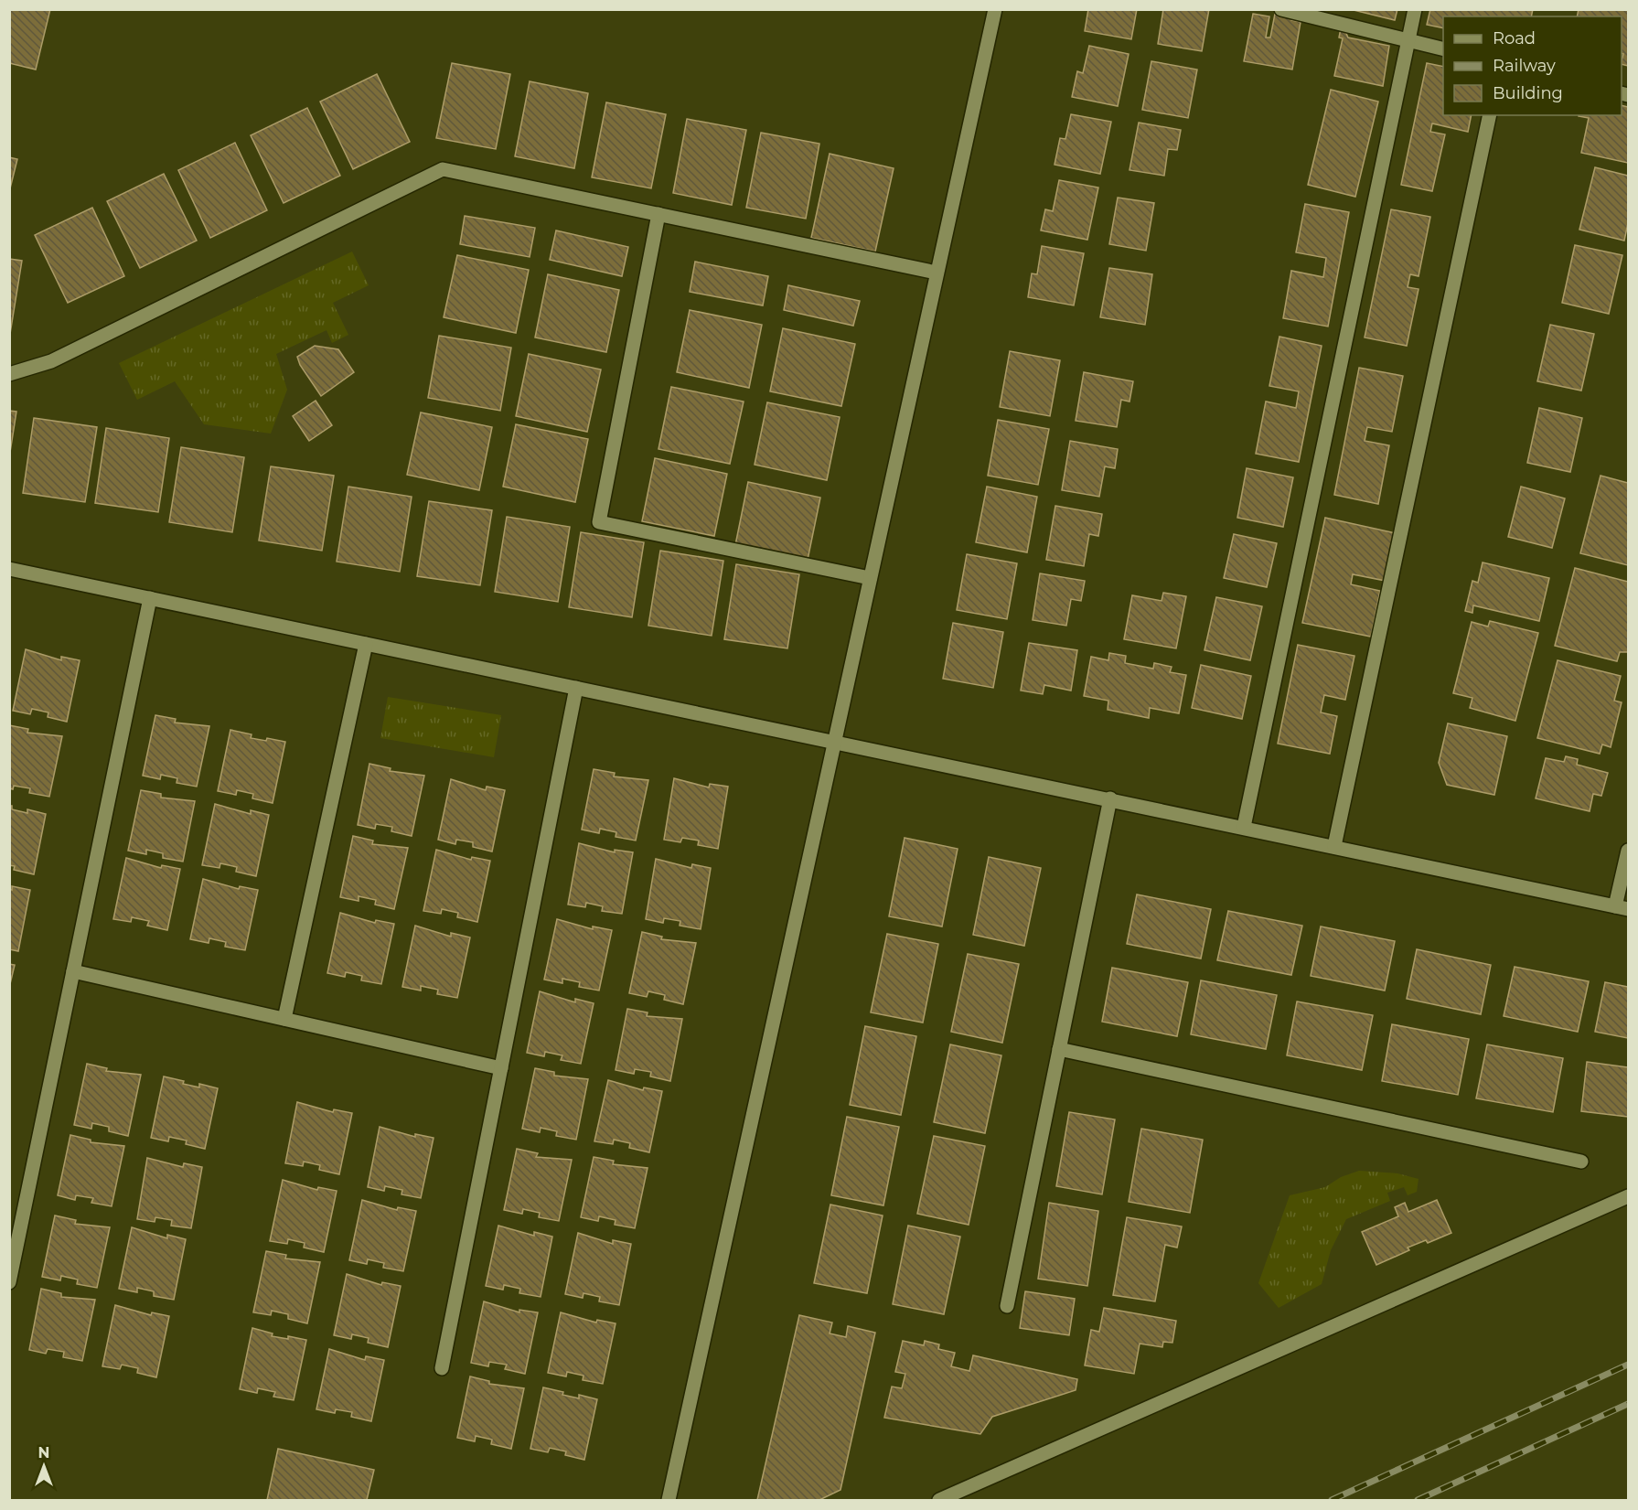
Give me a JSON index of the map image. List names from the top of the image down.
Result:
{
  "legend": ["Road", "Railway", "Building"],
  "north": "top"
}
